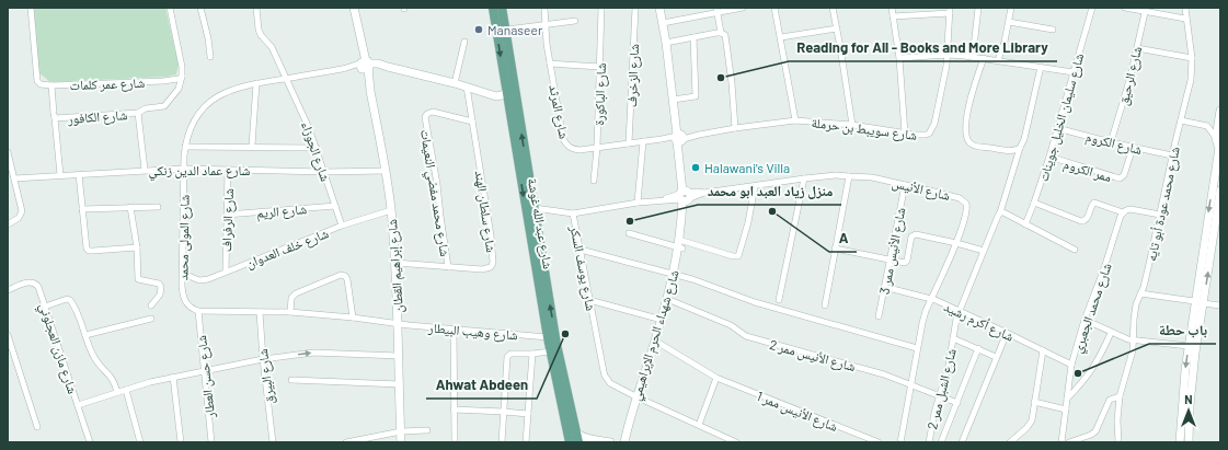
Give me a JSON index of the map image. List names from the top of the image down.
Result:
{
  "streets": {
    "main road": ["شارع عبد الله غوشة"],
    "street": [
      "شارع الزخرف",
      "شارع الرحيق",
      "شارع عمر كلمات",
      "شارع الباكورة",
      "شارع المرثد",
      "شارع الكافور",
      "شارع سليمان الخليل جوينات",
      "شارع سويبط بن حرملة",
      "شارع الكروم",
      "شارع الجوزاء",
      "شارع عماد الدين زنكي",
      "ممر الكروم",
      "شارع الأنيس",
      "شارع محمد مفضي النعيمات",
      "شارع محمد عودة أبو تايه",
      "شارع الريم",
      "شارع سلطان الهند",
      "شارع الرفراف",
      "شارع المولى محمد",
      "شارع خلف العدوان",
      "شارع الأنيس ممر 3",
      "شارع إبراهيم القطان",
      "شارع يوسف السكر",
      "شارع محمد الجعبري",
      "شارع أكرم رشيد",
      "شارع وهيب البيطار",
      "شارع شهداء الحرم الإبراهيمي",
      "شارع مازن العجلوني",
      "شارع الأنيس ممر 2",
      "شارع حسن العطار",
      "شارع البيرق",
      "شارع الشبل ممر 2",
      "شارع الأنيس ممر 1"
    ]
  },
  "crossings": [
    ["شارع الزخرف", "شارع المرثد"],
    ["شارع الرحيق", "شارع الكروم"],
    ["شارع الباكورة", "شارع المرثد"],
    ["شارع المرثد", "شارع سويبط بن حرملة"],
    ["شارع المرثد", "شارع شهداء الحرم الإبراهيمي"],
    ["شارع الكافور", "شارع عماد الدين زنكي"],
    ["شارع سليمان الخليل جوينات", "شارع الكروم"],
    ["شارع سليمان الخليل جوينات", "ممر الكروم"],
    ["شارع سويبط بن حرملة", "شارع شهداء الحرم الإبراهيمي"],
    ["شارع الكروم", "ممر الكروم"],
    ["شارع الكروم", "شارع محمد عودة أبو تايه"],
    ["شارع الجوزاء", "شارع عماد الدين زنكي"],
    ["شارع الجوزاء", "شارع الريم"],
    ["شارع الجوزاء", "شارع المولى محمد"],
    ["شارع الجوزاء", "شارع خلف العدوان"],
    ["شارع عماد الدين زنكي", "شارع الرفراف"],
    ["شارع عماد الدين زنكي", "شارع المولى محمد"],
    ["شارع عماد الدين زنكي", "شارع إبراهيم القطان"],
    ["شارع الأنيس", "شارع الأنيس ممر 3"],
    ["شارع الأنيس", "شارع يوسف السكر"],
    ["شارع الأنيس", "شارع أكرم رشيد"],
    ["شارع الأنيس", "شارع شهداء الحرم الإبراهيمي"],
    ["شارع الأنيس", "شارع الأنيس ممر 2"],
    ["شارع محمد مفضي النعيمات", "شارع سلطان الهند"],
    ["شارع الريم", "شارع الرفراف"],
    ["شارع سلطان الهند", "شارع إبراهيم القطان"],
    ["شارع الرفراف", "شارع خلف العدوان"],
    ["شارع عبد الله غوشة", "شارع وهيب البيطار"],
    ["شارع المولى محمد", "شارع خلف العدوان"],
    ["شارع المولى محمد", "شارع إبراهيم القطان"],
    ["شارع المولى محمد", "شارع حسن العطار"],
    ["شارع خلف العدوان", "شارع إبراهيم القطان"],
    ["شارع الأنيس ممر 3", "شارع أكرم رشيد"],
    ["شارع إبراهيم القطان", "شارع وهيب البيطار"],
    ["شارع يوسف السكر", "شارع شهداء الحرم الإبراهيمي"],
    ["شارع محمد الجعبري", "شارع أكرم رشيد"],
    ["شارع أكرم رشيد", "شارع الشبل ممر 2"],
    ["شارع شهداء الحرم الإبراهيمي", "شارع الأنيس ممر 2"],
    ["شارع شهداء الحرم الإبراهيمي", "شارع الأنيس ممر 1"],
    ["شارع الأنيس ممر 2", "شارع الشبل ممر 2"]
  ],
  "places": [
    "Manaseer",
    "Reading for All - Books and More Library",
    "Halawani's Villa",
    "A",
    "منزل زياد العبد ابو محمد",
    "Ahwat Abdeen",
    "باب حطة"
  ],
  "north": "top"
}
